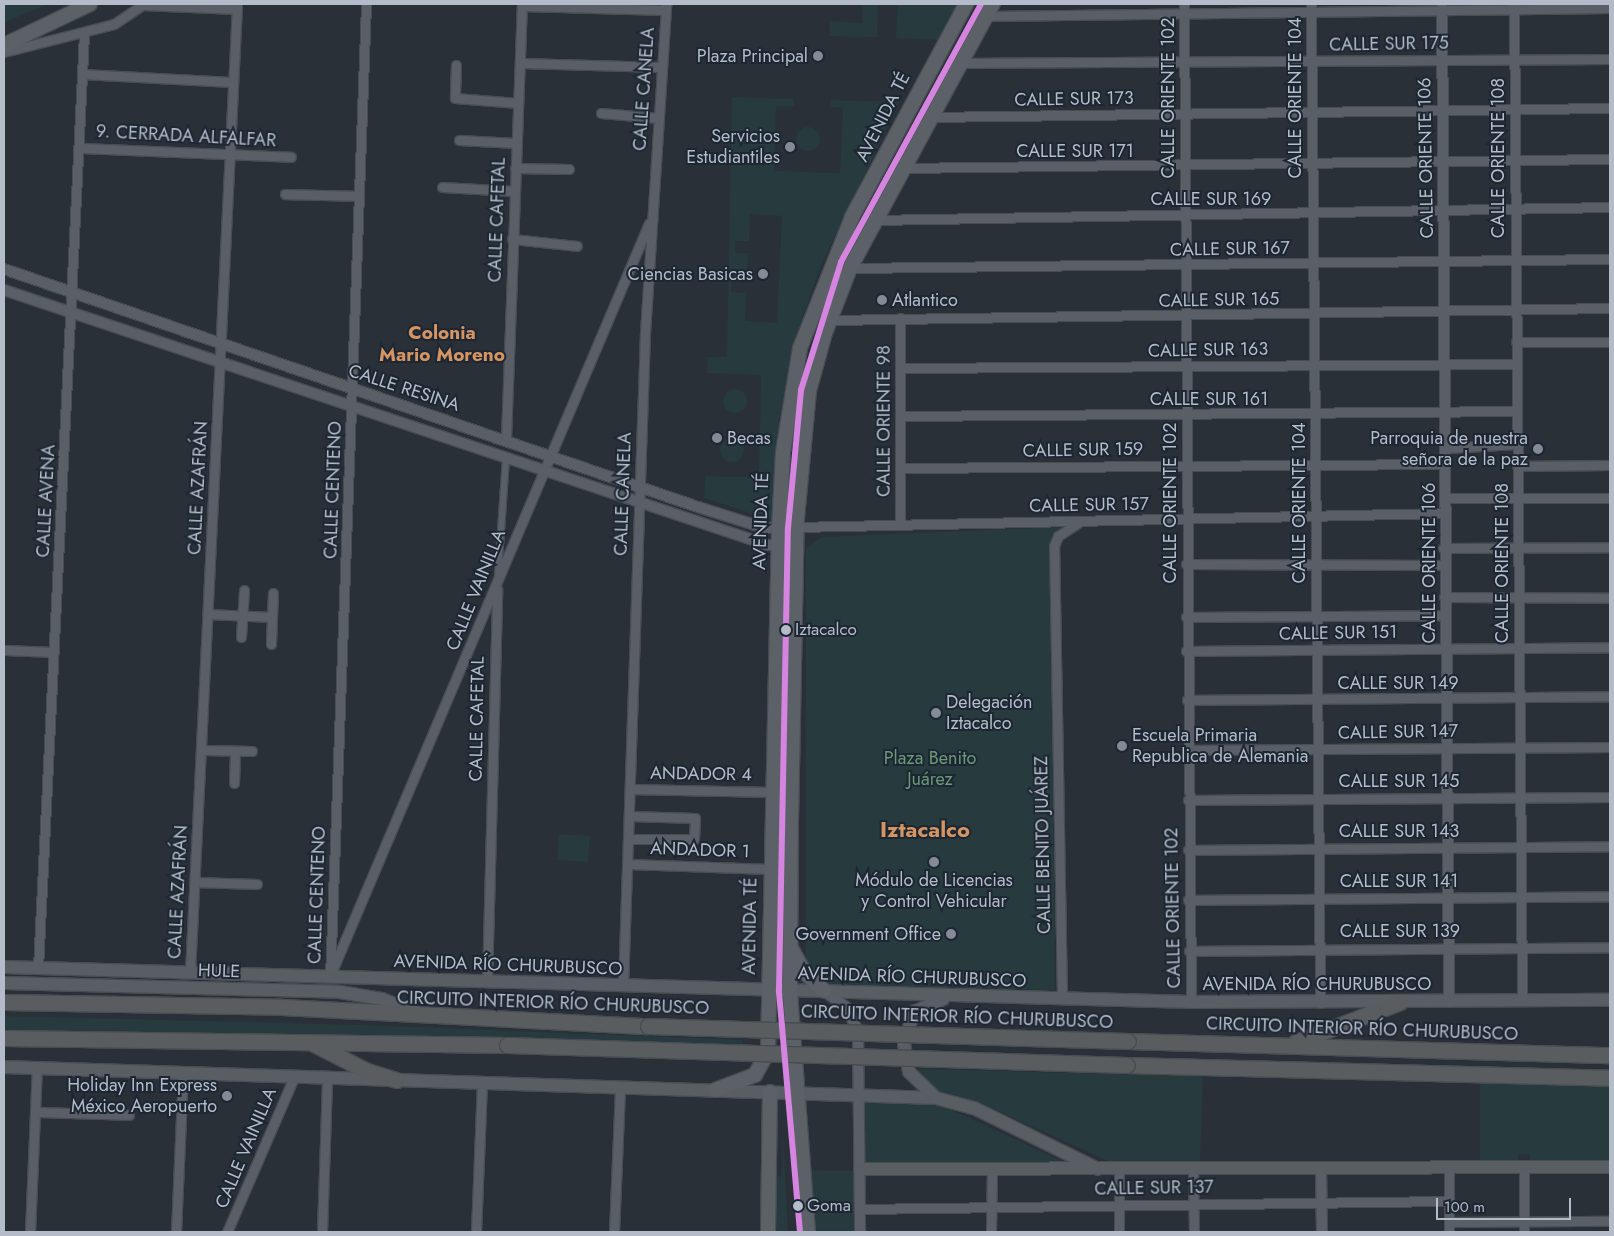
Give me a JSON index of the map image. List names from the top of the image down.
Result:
{
  "streets": {
    "highway": ["CIRCUITO INTERIOR RÍO CHURUBUSCO"],
    "main road": ["AVENIDA TÉ", "AVENIDA RÍO CHURUBUSCO", "HULE"],
    "street": [
      "CALLE SUR 175",
      "CALLE CANELA",
      "CALLE ORIENTE 102",
      "CALLE ORIENTE 104",
      "CALLE SUR 173",
      "9. CERRADA ALFALFAR",
      "CALLE SUR 171",
      "CALLE ORIENTE 106",
      "CALLE ORIENTE 108",
      "CALLE SUR 169",
      "CALLE CAFETAL",
      "CALLE SUR 167",
      "CALLE SUR 165",
      "CALLE SUR 163",
      "CALLE RESINA",
      "CALLE SUR 161",
      "CALLE ORIENTE 98",
      "CALLE SUR 159",
      "CALLE AZAFRÁN",
      "CALLE CENTENO",
      "CALLE AVENA",
      "CALLE SUR 157",
      "CALLE VAINILLA",
      "CALLE SUR 151",
      "CALLE SUR 149",
      "CALLE SUR 147",
      "ANDADOR 4",
      "CALLE SUR 145",
      "CALLE SUR 143",
      "CALLE BENITO JUÁREZ",
      "ANDADOR 1",
      "CALLE SUR 141",
      "CALLE SUR 139",
      "CALLE SUR 137"
    ]
  },
  "crossings": [
    ["CALLE SUR 175", "CALLE ORIENTE 102"],
    ["CALLE SUR 175", "CALLE ORIENTE 104"],
    ["CALLE SUR 175", "AVENIDA TÉ"],
    ["CALLE SUR 175", "CALLE ORIENTE 106"],
    ["CALLE SUR 175", "CALLE ORIENTE 108"],
    ["CALLE CANELA", "CALLE RESINA"],
    ["CALLE CANELA", "CALLE VAINILLA"],
    ["CALLE CANELA", "ANDADOR 4"],
    ["CALLE CANELA", "ANDADOR 1"],
    ["CALLE CANELA", "AVENIDA RÍO CHURUBUSCO"],
    ["CALLE ORIENTE 102", "CALLE SUR 173"],
    ["CALLE ORIENTE 102", "CALLE SUR 171"],
    ["CALLE ORIENTE 102", "CALLE SUR 169"],
    ["CALLE ORIENTE 102", "CALLE SUR 167"],
    ["CALLE ORIENTE 102", "CALLE SUR 165"],
    ["CALLE ORIENTE 102", "CALLE SUR 163"],
    ["CALLE ORIENTE 102", "CALLE SUR 161"],
    ["CALLE ORIENTE 102", "CALLE SUR 159"],
    ["CALLE ORIENTE 102", "CALLE SUR 157"],
    ["CALLE ORIENTE 102", "CALLE SUR 151"],
    ["CALLE ORIENTE 102", "CALLE SUR 149"],
    ["CALLE ORIENTE 102", "CALLE SUR 147"],
    ["CALLE ORIENTE 102", "CALLE SUR 145"],
    ["CALLE ORIENTE 102", "CALLE SUR 143"],
    ["CALLE ORIENTE 102", "CALLE SUR 141"],
    ["CALLE ORIENTE 102", "CALLE SUR 139"],
    ["CALLE ORIENTE 102", "AVENIDA RÍO CHURUBUSCO"],
    ["CALLE ORIENTE 104", "CALLE SUR 173"],
    ["CALLE ORIENTE 104", "CALLE SUR 171"],
    ["CALLE ORIENTE 104", "CALLE SUR 169"],
    ["CALLE ORIENTE 104", "CALLE SUR 167"],
    ["CALLE ORIENTE 104", "CALLE SUR 165"],
    ["CALLE ORIENTE 104", "CALLE SUR 163"],
    ["CALLE ORIENTE 104", "CALLE SUR 161"],
    ["CALLE ORIENTE 104", "CALLE SUR 159"],
    ["CALLE ORIENTE 104", "CALLE SUR 157"],
    ["CALLE ORIENTE 104", "CALLE SUR 151"],
    ["CALLE ORIENTE 104", "CALLE SUR 149"],
    ["CALLE ORIENTE 104", "CALLE SUR 147"],
    ["CALLE ORIENTE 104", "CALLE SUR 145"],
    ["CALLE ORIENTE 104", "CALLE SUR 143"],
    ["CALLE ORIENTE 104", "CALLE SUR 141"],
    ["CALLE ORIENTE 104", "CALLE SUR 139"],
    ["CALLE ORIENTE 104", "AVENIDA RÍO CHURUBUSCO"],
    ["CALLE SUR 173", "AVENIDA TÉ"],
    ["CALLE SUR 173", "CALLE ORIENTE 106"],
    ["CALLE SUR 173", "CALLE ORIENTE 108"],
    ["AVENIDA TÉ", "CALLE SUR 171"],
    ["AVENIDA TÉ", "CALLE SUR 169"],
    ["AVENIDA TÉ", "CALLE SUR 167"],
    ["AVENIDA TÉ", "CALLE SUR 165"],
    ["AVENIDA TÉ", "CALLE RESINA"],
    ["AVENIDA TÉ", "CALLE SUR 157"],
    ["AVENIDA TÉ", "ANDADOR 4"],
    ["AVENIDA TÉ", "ANDADOR 1"],
    ["AVENIDA TÉ", "AVENIDA RÍO CHURUBUSCO"],
    ["9. CERRADA ALFALFAR", "CALLE AZAFRÁN"],
    ["9. CERRADA ALFALFAR", "CALLE AVENA"],
    ["CALLE SUR 171", "CALLE ORIENTE 106"],
    ["CALLE SUR 171", "CALLE ORIENTE 108"],
    ["CALLE ORIENTE 106", "CALLE SUR 169"],
    ["CALLE ORIENTE 106", "CALLE SUR 167"],
    ["CALLE ORIENTE 106", "CALLE SUR 165"],
    ["CALLE ORIENTE 106", "CALLE SUR 163"],
    ["CALLE ORIENTE 106", "CALLE SUR 161"],
    ["CALLE ORIENTE 106", "CALLE SUR 159"],
    ["CALLE ORIENTE 106", "CALLE SUR 157"],
    ["CALLE ORIENTE 106", "CALLE SUR 151"],
    ["CALLE ORIENTE 106", "CALLE SUR 149"],
    ["CALLE ORIENTE 106", "CALLE SUR 147"],
    ["CALLE ORIENTE 106", "CALLE SUR 145"],
    ["CALLE ORIENTE 106", "CALLE SUR 143"],
    ["CALLE ORIENTE 106", "CALLE SUR 141"],
    ["CALLE ORIENTE 106", "CALLE SUR 139"],
    ["CALLE ORIENTE 106", "AVENIDA RÍO CHURUBUSCO"],
    ["CALLE ORIENTE 108", "CALLE SUR 169"],
    ["CALLE ORIENTE 108", "CALLE SUR 167"],
    ["CALLE ORIENTE 108", "CALLE SUR 165"],
    ["CALLE ORIENTE 108", "CALLE SUR 163"],
    ["CALLE ORIENTE 108", "CALLE SUR 161"],
    ["CALLE ORIENTE 108", "CALLE SUR 151"],
    ["CALLE ORIENTE 108", "CALLE SUR 149"],
    ["CALLE ORIENTE 108", "CALLE SUR 147"],
    ["CALLE ORIENTE 108", "CALLE SUR 145"],
    ["CALLE ORIENTE 108", "CALLE SUR 143"],
    ["CALLE ORIENTE 108", "CALLE SUR 141"],
    ["CALLE ORIENTE 108", "CALLE SUR 139"],
    ["CALLE ORIENTE 108", "AVENIDA RÍO CHURUBUSCO"],
    ["CALLE CAFETAL", "CALLE RESINA"],
    ["CALLE CAFETAL", "CALLE VAINILLA"],
    ["CALLE CAFETAL", "AVENIDA RÍO CHURUBUSCO"],
    ["CALLE SUR 165", "CALLE ORIENTE 98"],
    ["CALLE SUR 163", "CALLE ORIENTE 98"],
    ["CALLE RESINA", "CALLE AZAFRÁN"],
    ["CALLE RESINA", "CALLE CENTENO"],
    ["CALLE RESINA", "CALLE AVENA"],
    ["CALLE RESINA", "CALLE SUR 157"],
    ["CALLE RESINA", "CALLE VAINILLA"],
    ["CALLE SUR 161", "CALLE ORIENTE 98"],
    ["CALLE ORIENTE 98", "CALLE SUR 159"],
    ["CALLE ORIENTE 98", "CALLE SUR 157"],
    ["CALLE AZAFRÁN", "AVENIDA RÍO CHURUBUSCO"],
    ["CALLE CENTENO", "CALLE VAINILLA"],
    ["CALLE CENTENO", "AVENIDA RÍO CHURUBUSCO"],
    ["CALLE AVENA", "AVENIDA RÍO CHURUBUSCO"],
    ["CALLE SUR 157", "CALLE BENITO JUÁREZ"],
    ["CALLE VAINILLA", "AVENIDA RÍO CHURUBUSCO"],
    ["CALLE BENITO JUÁREZ", "AVENIDA RÍO CHURUBUSCO"],
    ["HULE", "CIRCUITO INTERIOR RÍO CHURUBUSCO"]
  ],
  "districts": ["Colonia Mario Moreno", "Iztacalco"],
  "parks": ["Plaza Benito Juárez"],
  "places": [
    "Plaza Principal",
    "Servicios Estudiantiles",
    "Ciencias Basicas",
    "Atlantico",
    "Becas",
    "Parroquia de nuestra señora de la paz",
    "Iztacalco",
    "Delegación Iztacalco",
    "Escuela Primaria Republica de Alemania",
    "Módulo de Licencias y Control Vehicular",
    "Government Office",
    "Holiday Inn Express México Aeropuerto",
    "Goma"
  ],
  "scale_bar": "100 m"
}
